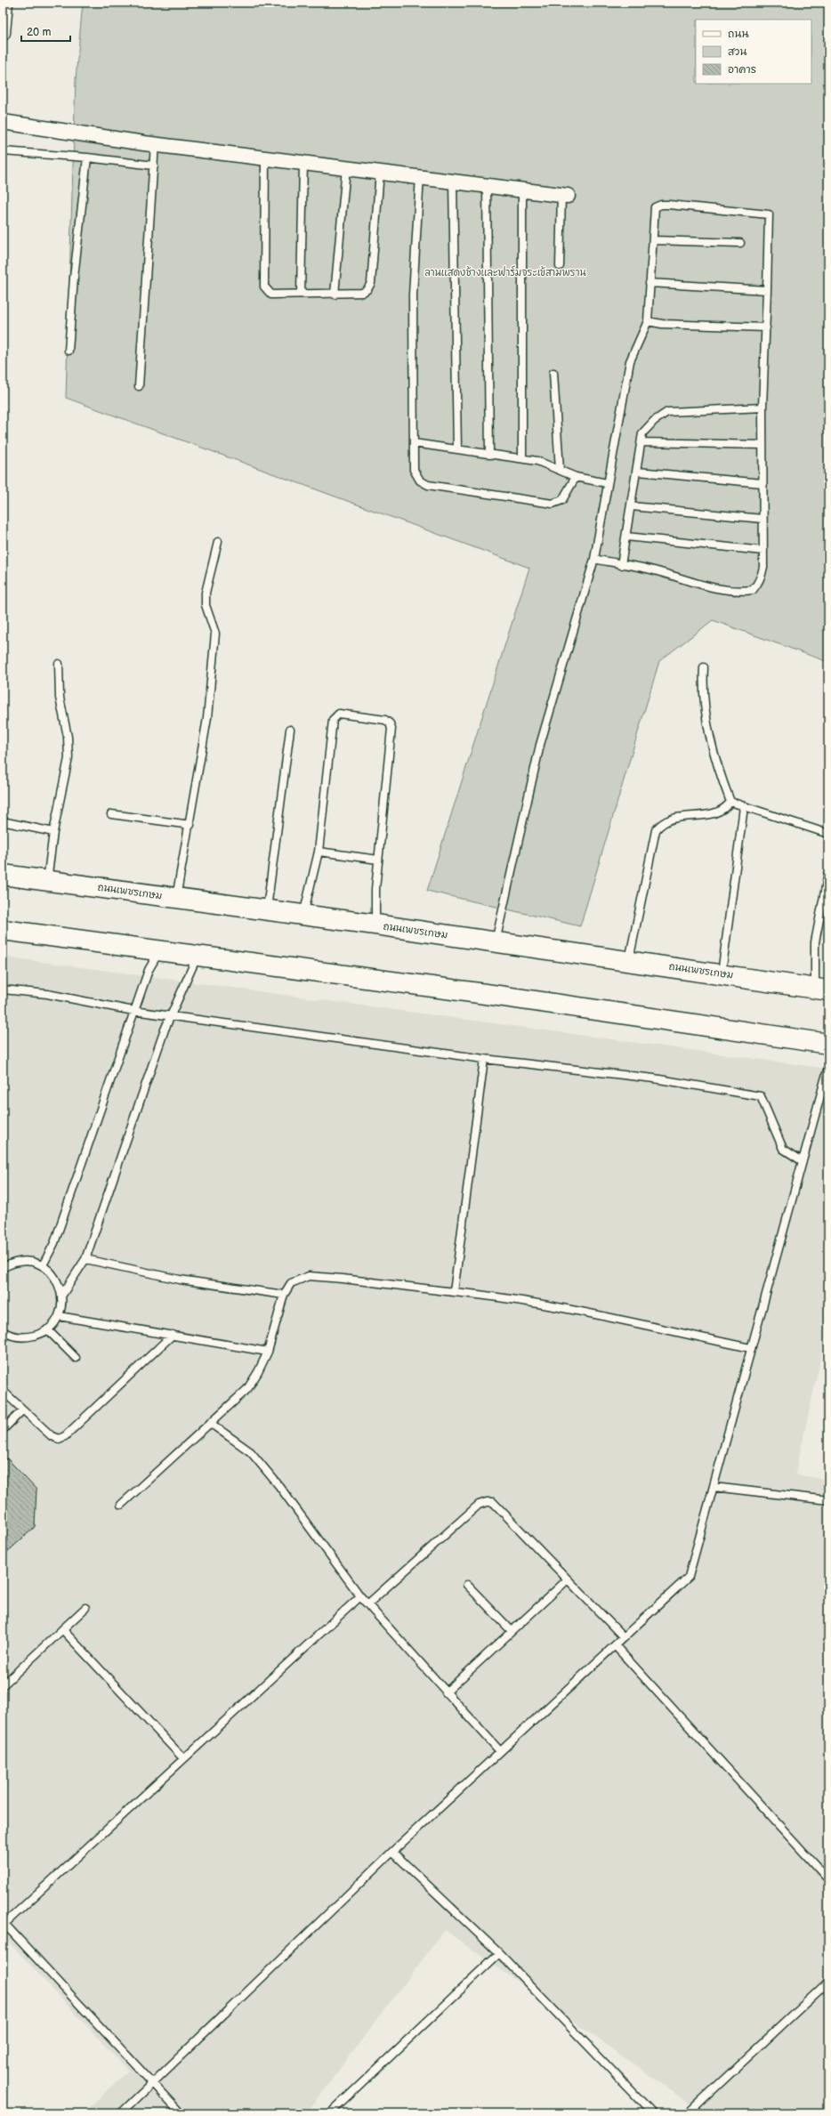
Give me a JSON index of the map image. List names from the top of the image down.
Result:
{
  "streets": {
    "main road": ["ถนนเพชรเกษม"]
  },
  "parks": ["ลานแสดงช้างและฟาร์มจระเข้สามพราน"],
  "legend": ["ถนน", "สวน", "อาคาร"],
  "scale_bar": "20 m"
}
